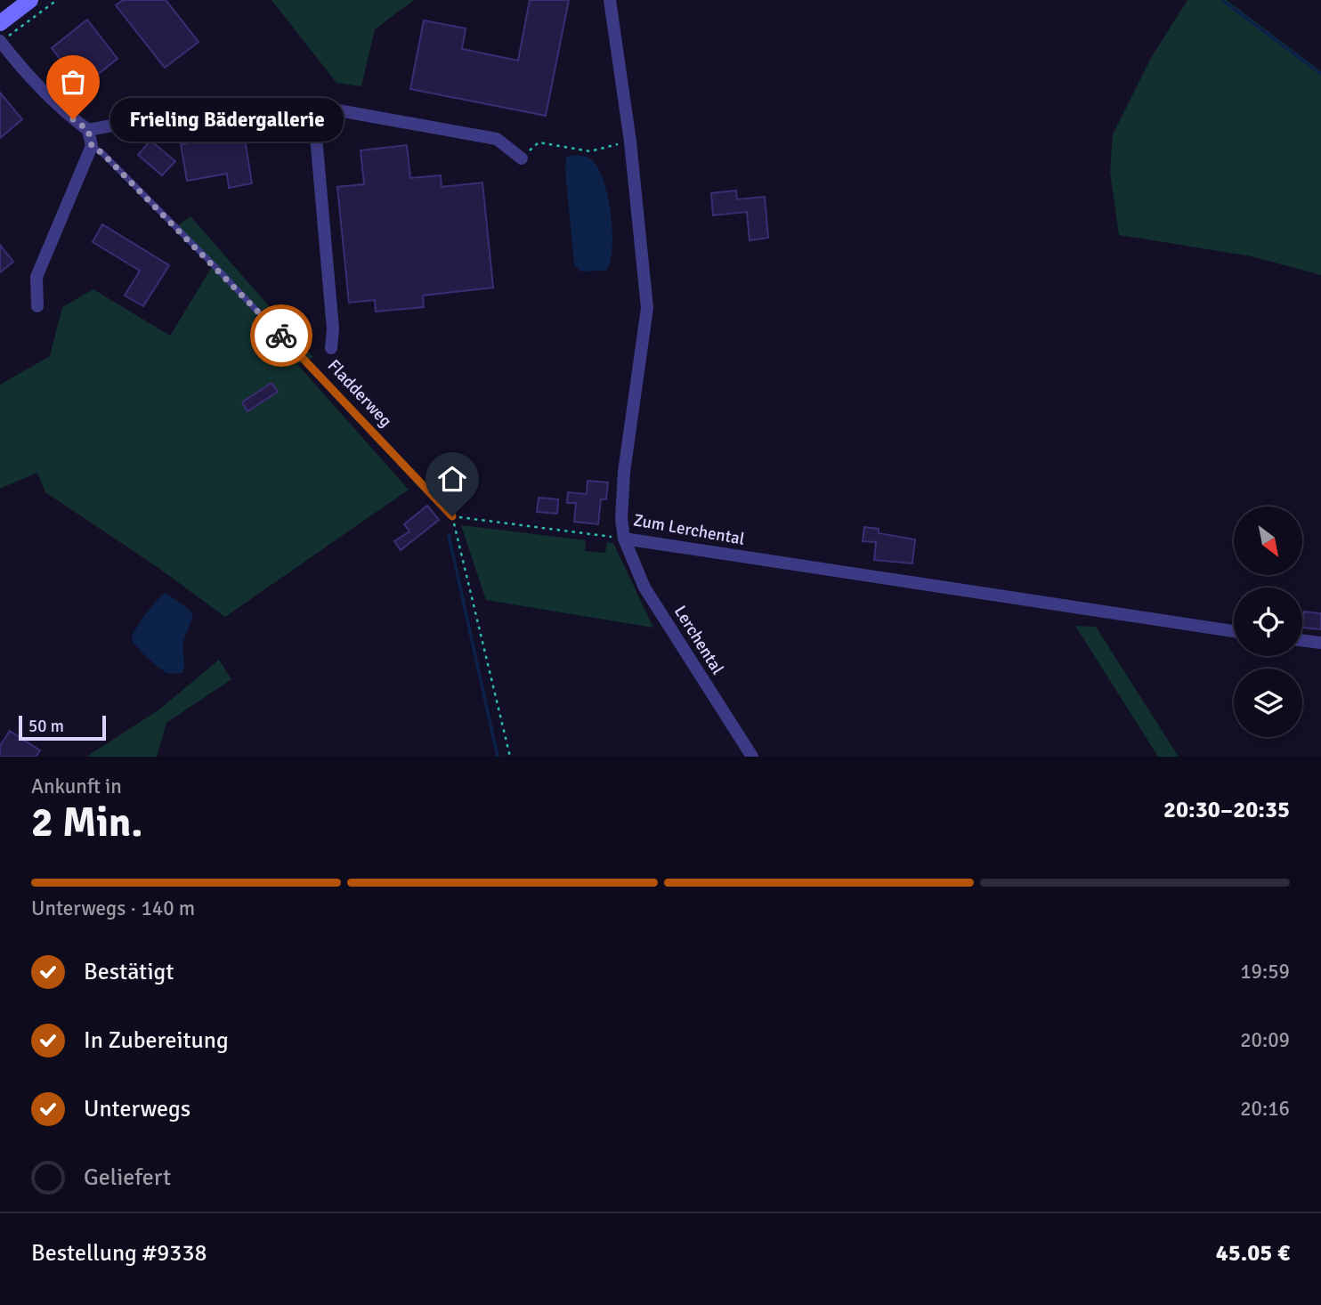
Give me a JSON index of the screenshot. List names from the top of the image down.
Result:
{
  "streets": {
    "street": ["Fladderweg", "Zum Lerchental", "Lerchental"]
  },
  "crossings": [
    ["Zum Lerchental", "Lerchental"]
  ],
  "places": ["Frieling Bädergallerie"],
  "scale_bar": "50 m",
  "north": "bottom right",
  "page": {
    "bubble": "Frieling Bädergallerie",
    "scale": "50 m",
    "heading": ["2 Min.", "Ankunft in", "20:30–20:35"],
    "panel": ["Bestellung #9338", "45.05 €"],
    "bar": "Unterwegs · 140 m",
    "list": [
      ["Bestätigt", "19:59"],
      ["In Zubereitung", "20:09"],
      ["Unterwegs", "20:16"],
      "Geliefert"
    ]
  }
}
